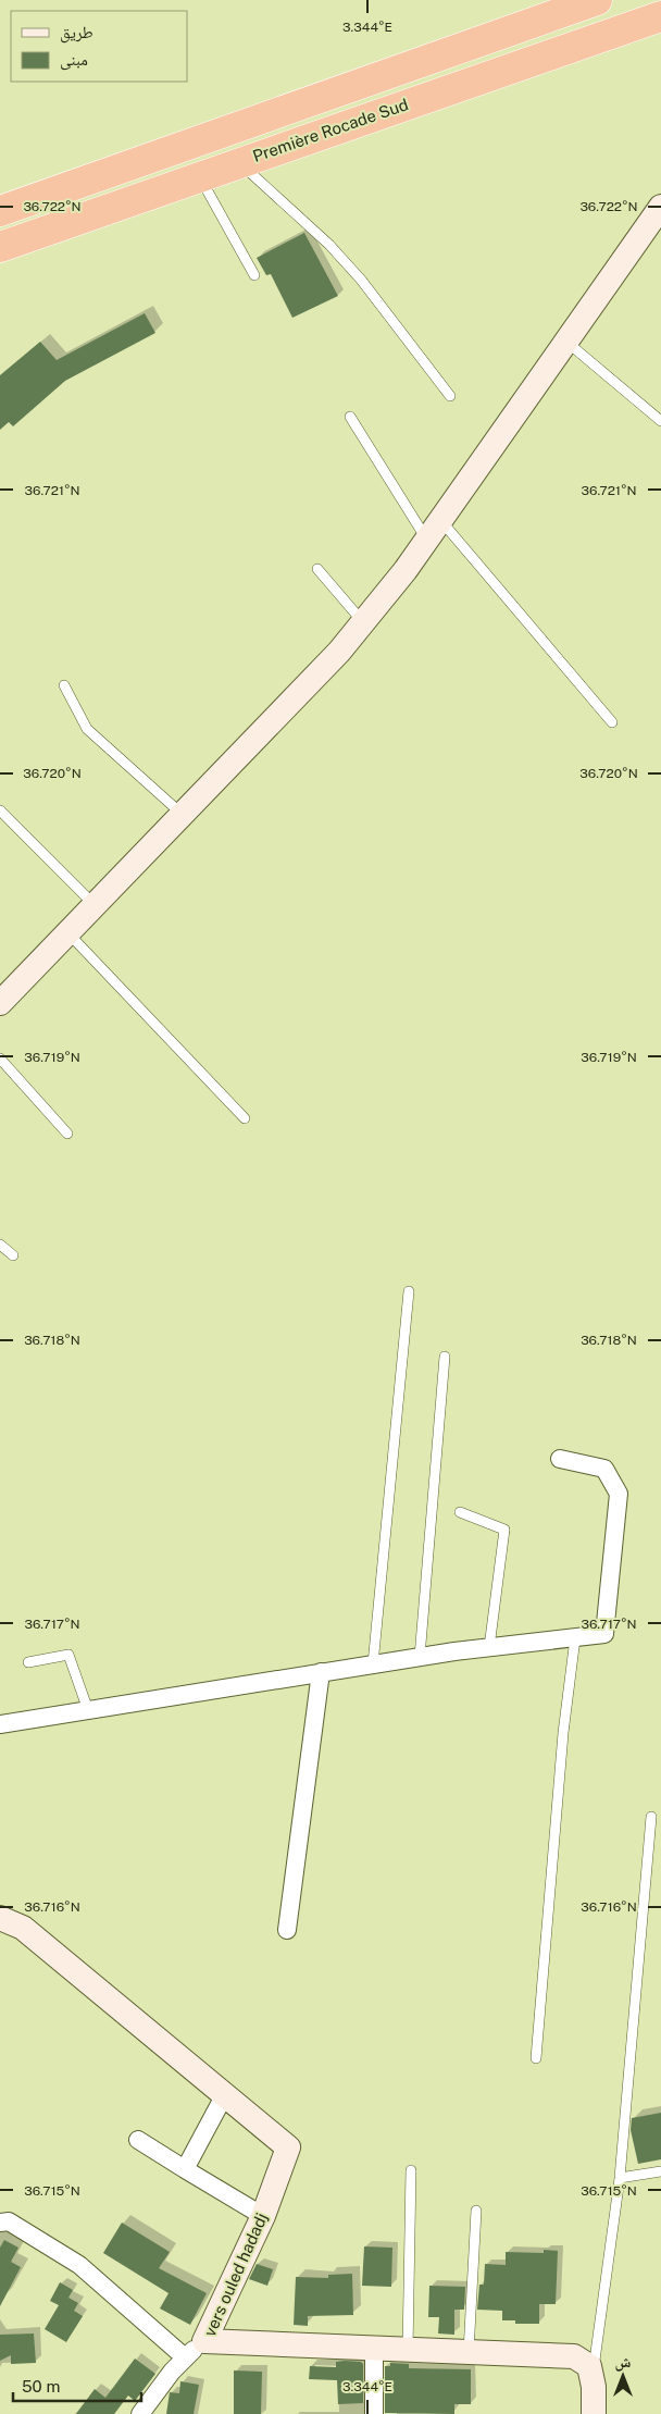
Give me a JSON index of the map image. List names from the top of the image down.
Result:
{
  "streets": {
    "highway": ["Première Rocade Sud"],
    "street": ["vers ouled hadadj"]
  },
  "legend": ["طريق", "مبنى"],
  "scale_bar": "50 m",
  "north": "top",
  "coordinates": [
    "3.344°E",
    "36.722°N",
    "36.721°N",
    "36.720°N",
    "36.719°N",
    "36.718°N",
    "36.717°N",
    "36.716°N",
    "36.715°N"
  ]
}
